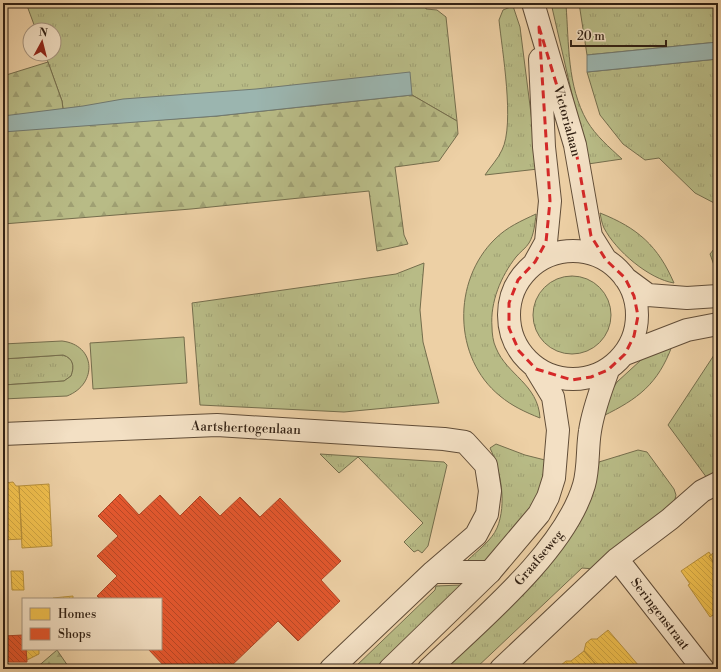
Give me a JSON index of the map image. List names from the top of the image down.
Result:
{
  "streets": {
    "street": [
      "Victorialaan",
      "Aartshertogenlaan",
      "Graafseweg",
      "Seringenstraat"
    ]
  },
  "crossings": [
    ["Victorialaan", "Graafseweg"]
  ],
  "legend": ["Homes", "Shops"],
  "scale_bar": "20 m",
  "north": "top"
}
